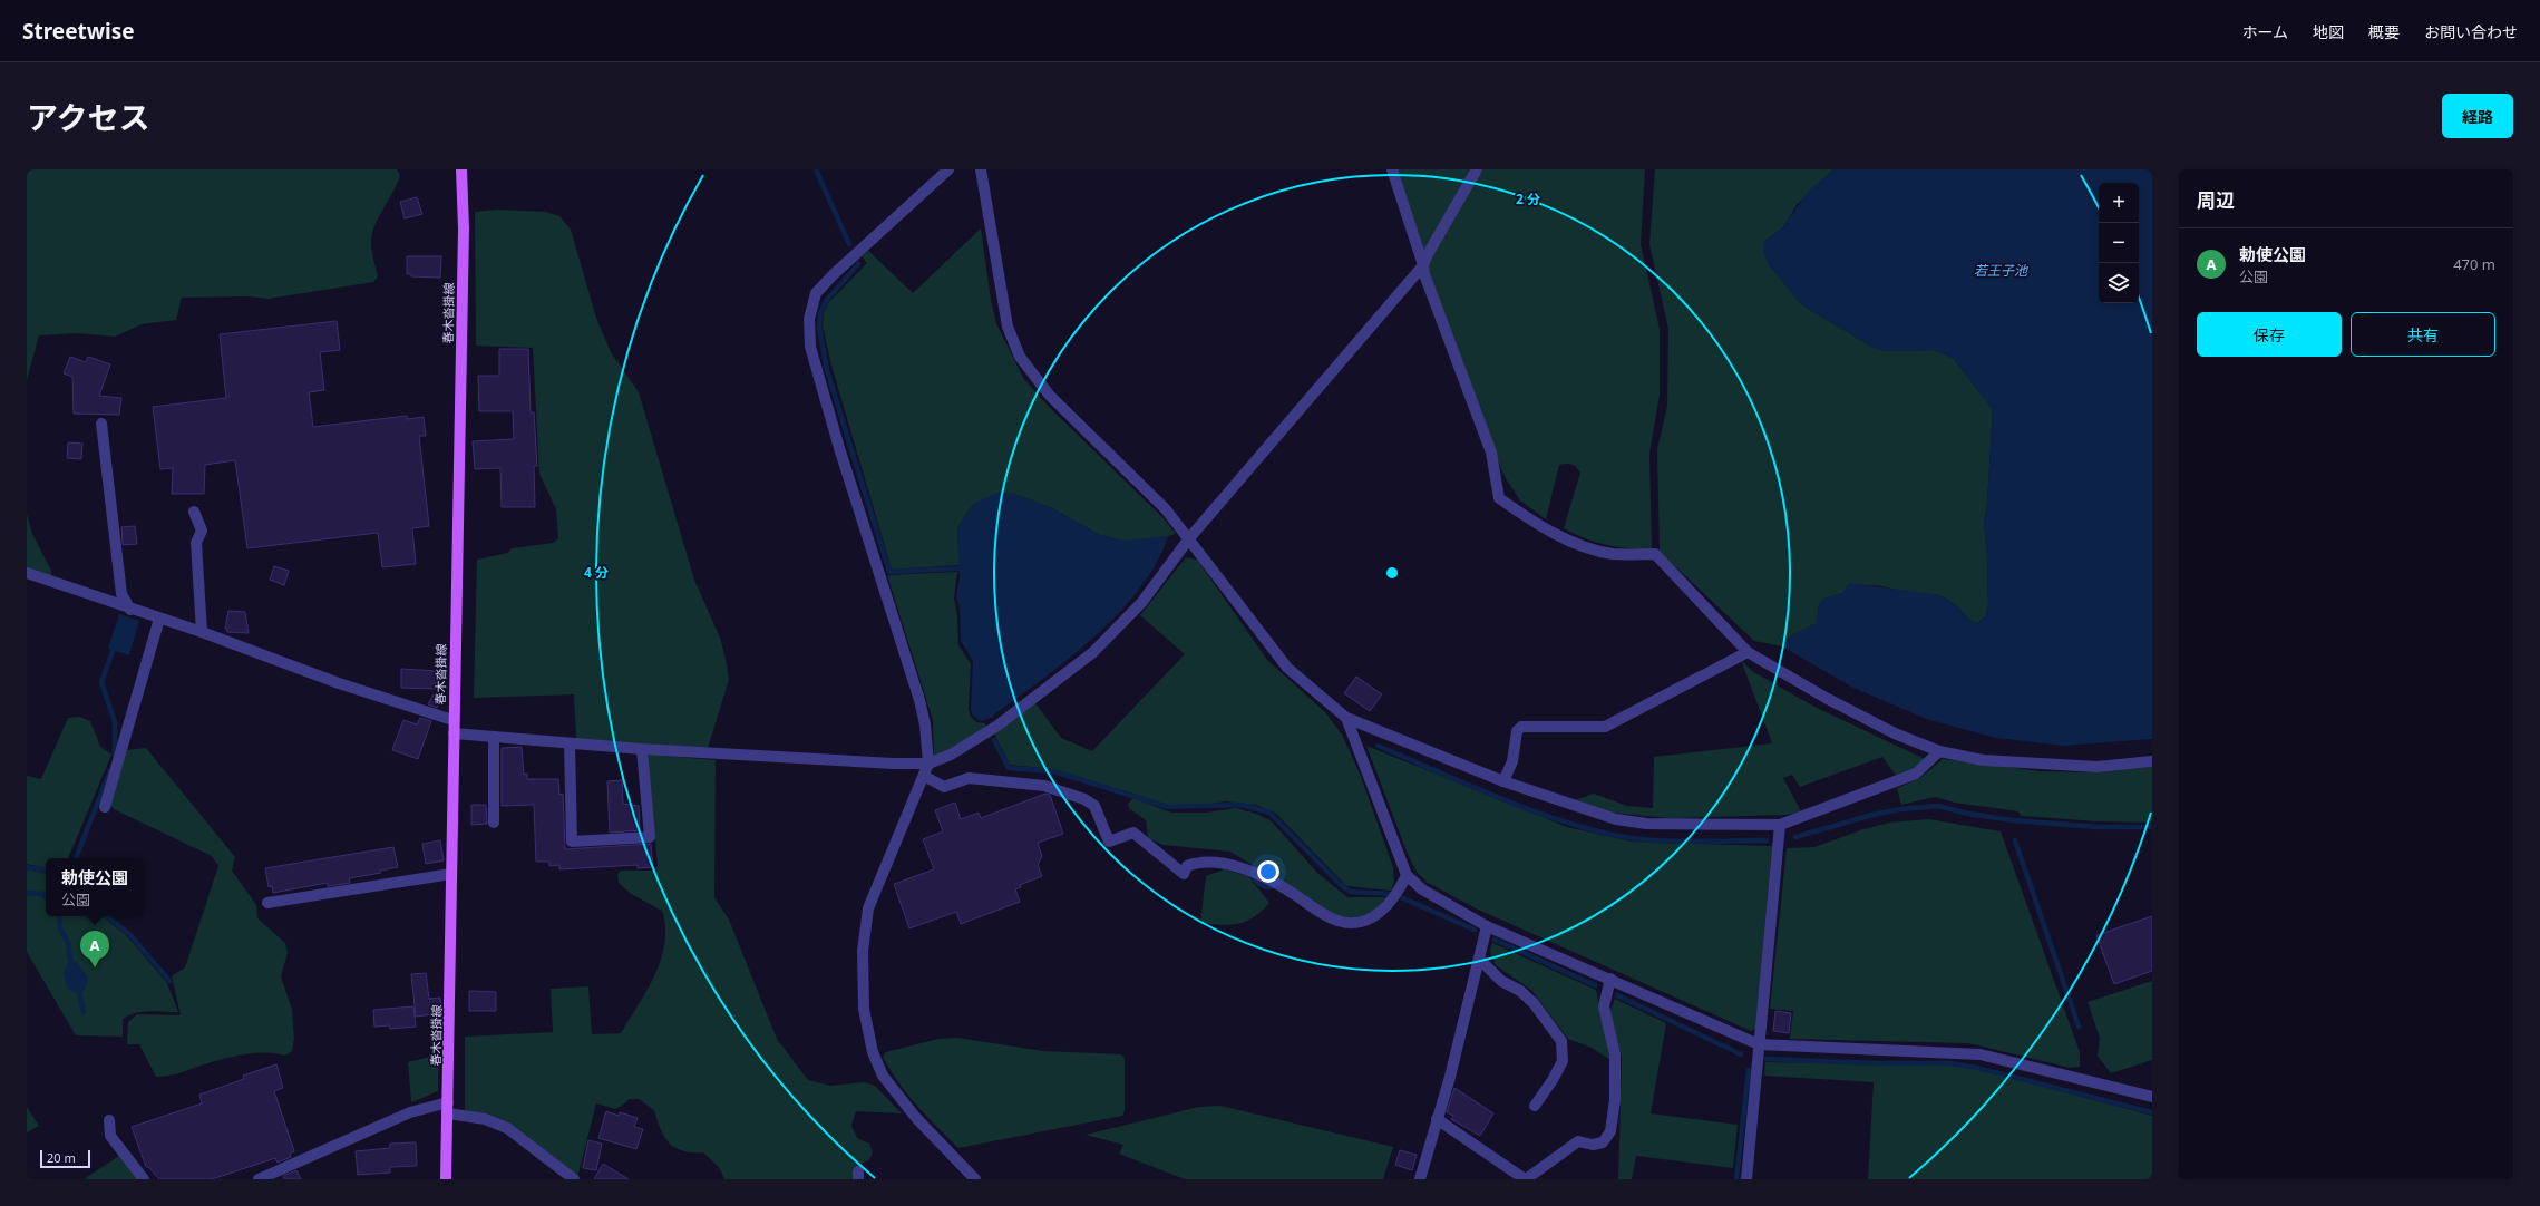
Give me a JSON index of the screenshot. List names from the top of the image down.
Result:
{
  "streets": {
    "main road": ["春木沓掛線"]
  },
  "water": ["若王子池"],
  "scale_bar": "20 m",
  "page": {
    "header": "Streetwise",
    "nav": [
      "ホーム",
      "地図",
      "概要",
      "お問い合わせ"
    ],
    "title": "アクセス",
    "buttons": [
      "経路",
      ["保存", "共有"]
    ],
    "heading": "周辺",
    "map_buttons": ["+", "−"],
    "list": [
      {
        "mark": "A",
        "name": "勅使公園",
        "note": "公園",
        "value": "470 m"
      }
    ],
    "popup": ["勅使公園", "公園"],
    "pins": "A",
    "scale": "20 m"
  },
  "rings": ["2 分", "4 分"]
}
